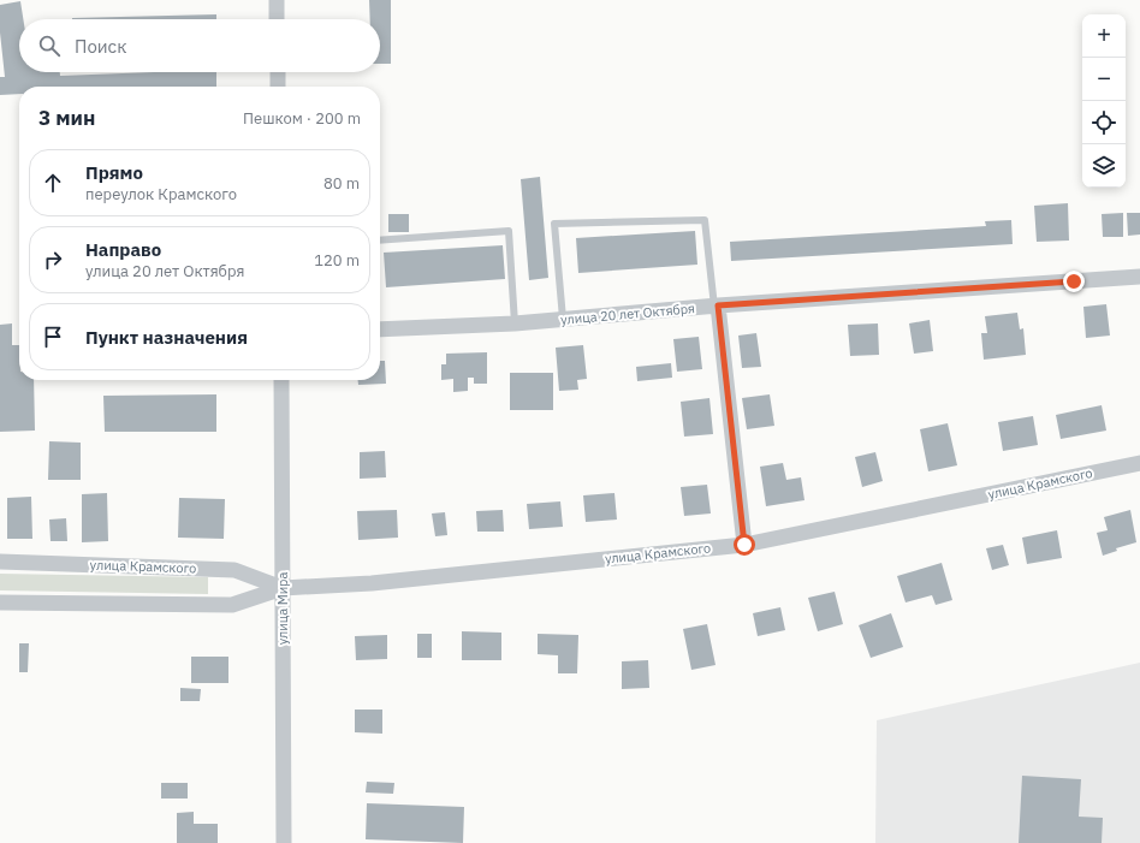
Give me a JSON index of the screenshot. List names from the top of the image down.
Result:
{
  "streets": {
    "street": ["улица 20 лет Октября", "улица Крамского", "улица Мира"]
  },
  "crossings": [
    ["улица Крамского", "улица Мира"]
  ],
  "page": {
    "map_buttons": ["+", "−"],
    "search": "Поиск",
    "heading": ["3 мин", "Пешком · 200 m"],
    "list": [
      ["Прямо", "переулок Крамского", "80 m"],
      ["Направо", "улица 20 лет Октября", "120 m"],
      "Пункт назначения"
    ]
  }
}
